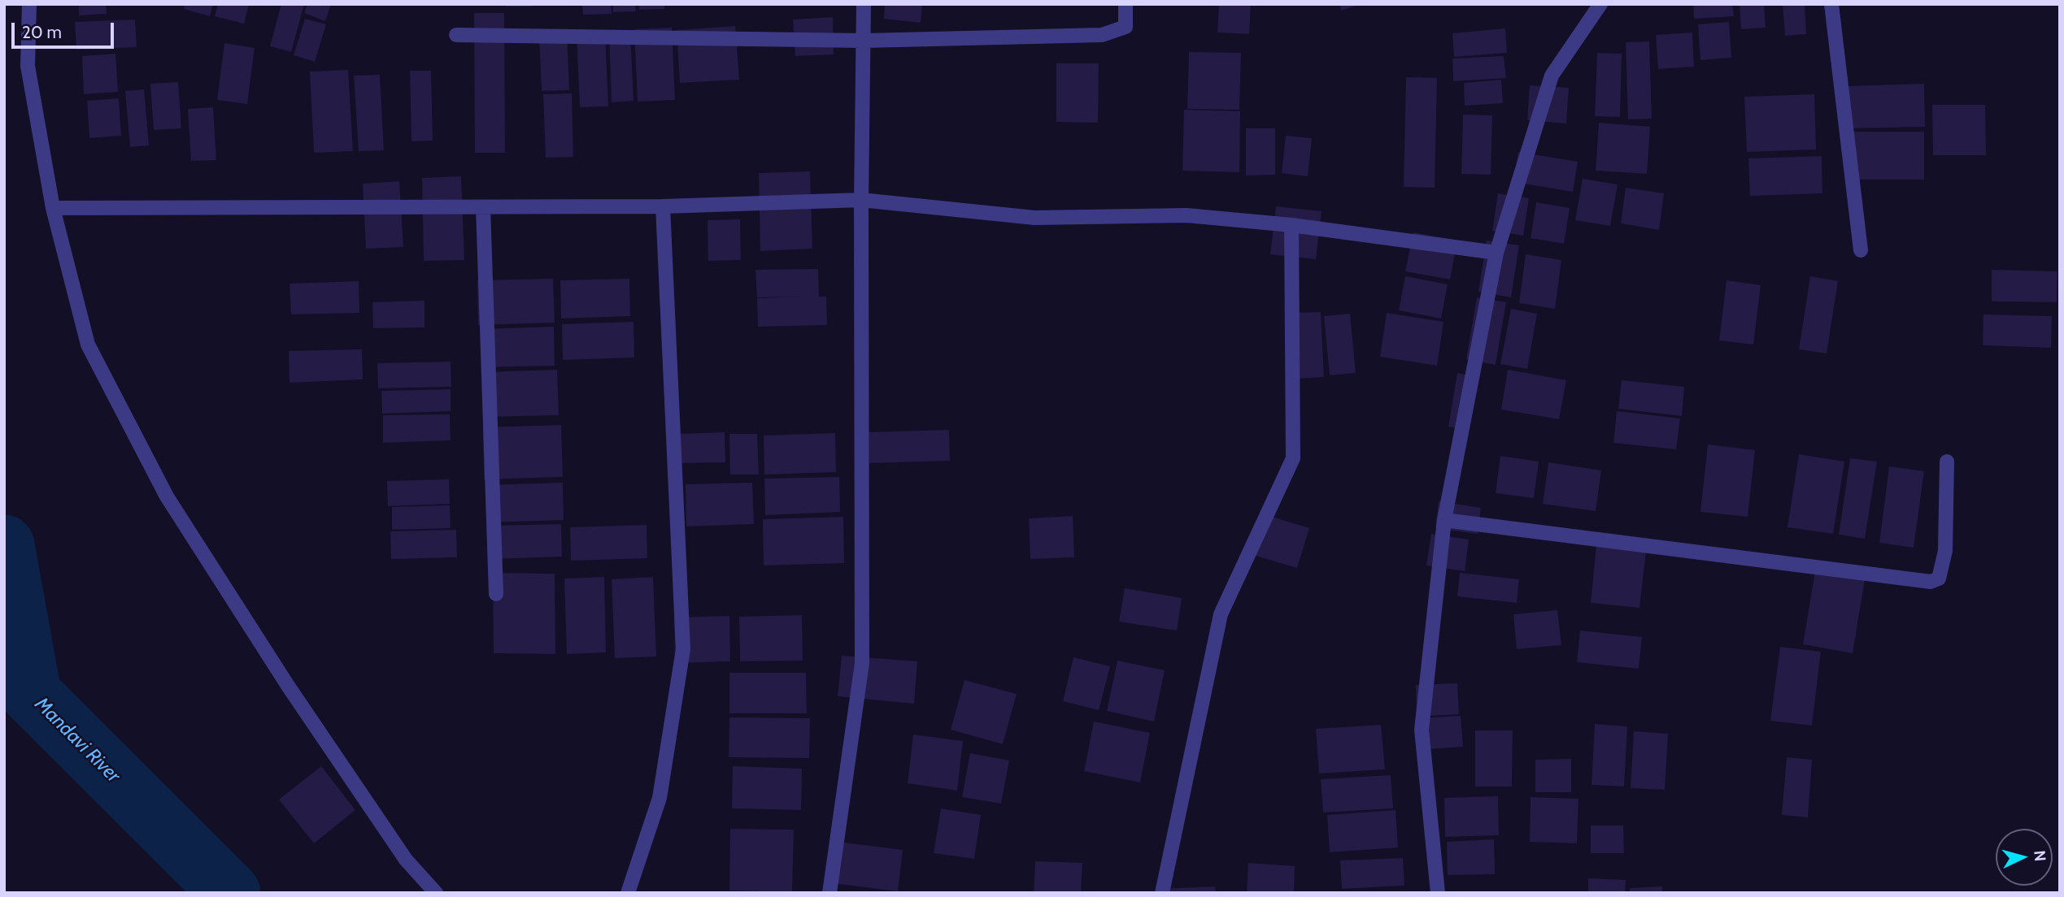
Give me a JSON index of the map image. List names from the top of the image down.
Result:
{
  "water": ["Mandavi River"],
  "scale_bar": "20 m",
  "north": "right"
}
